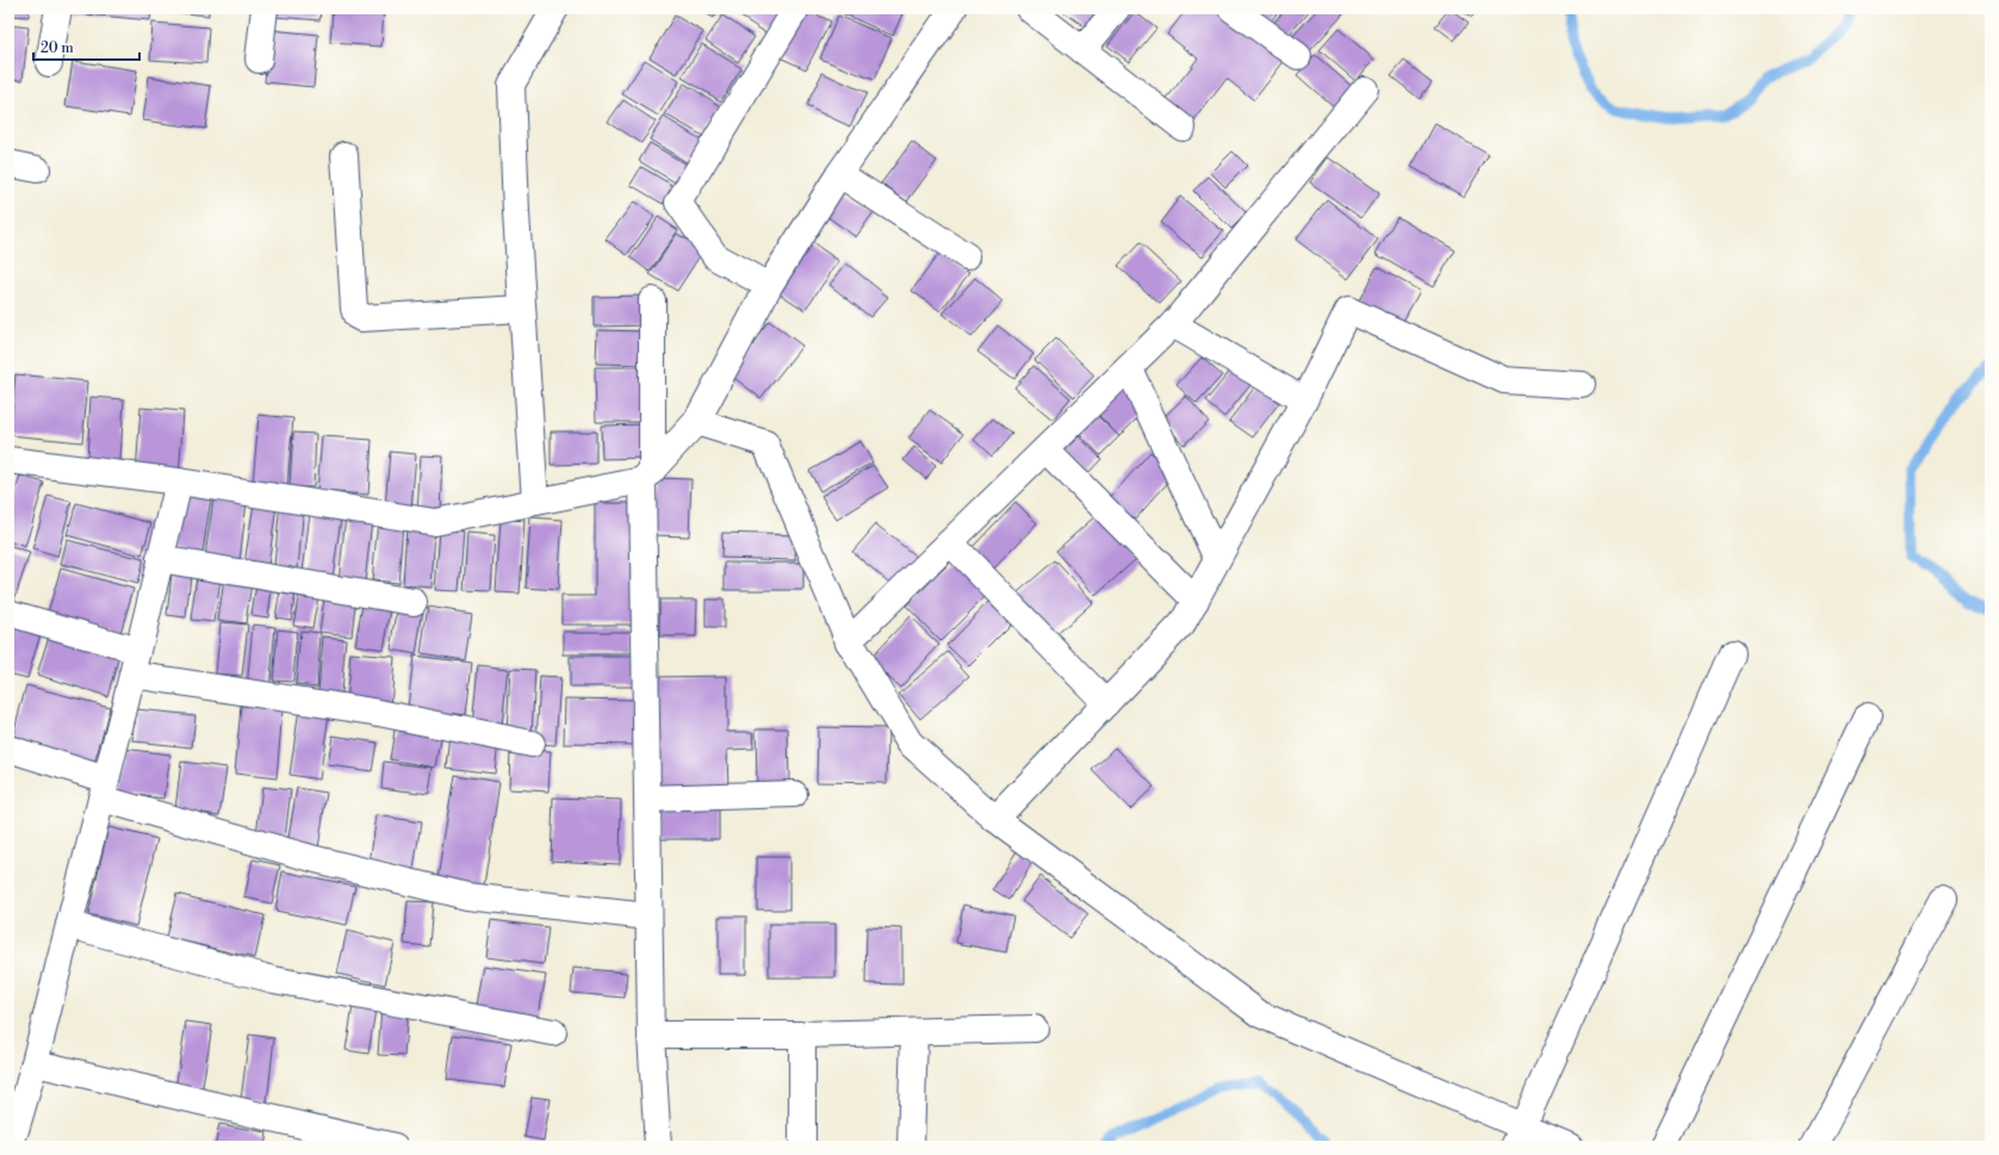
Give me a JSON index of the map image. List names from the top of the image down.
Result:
{
  "scale_bar": "20 m"
}
